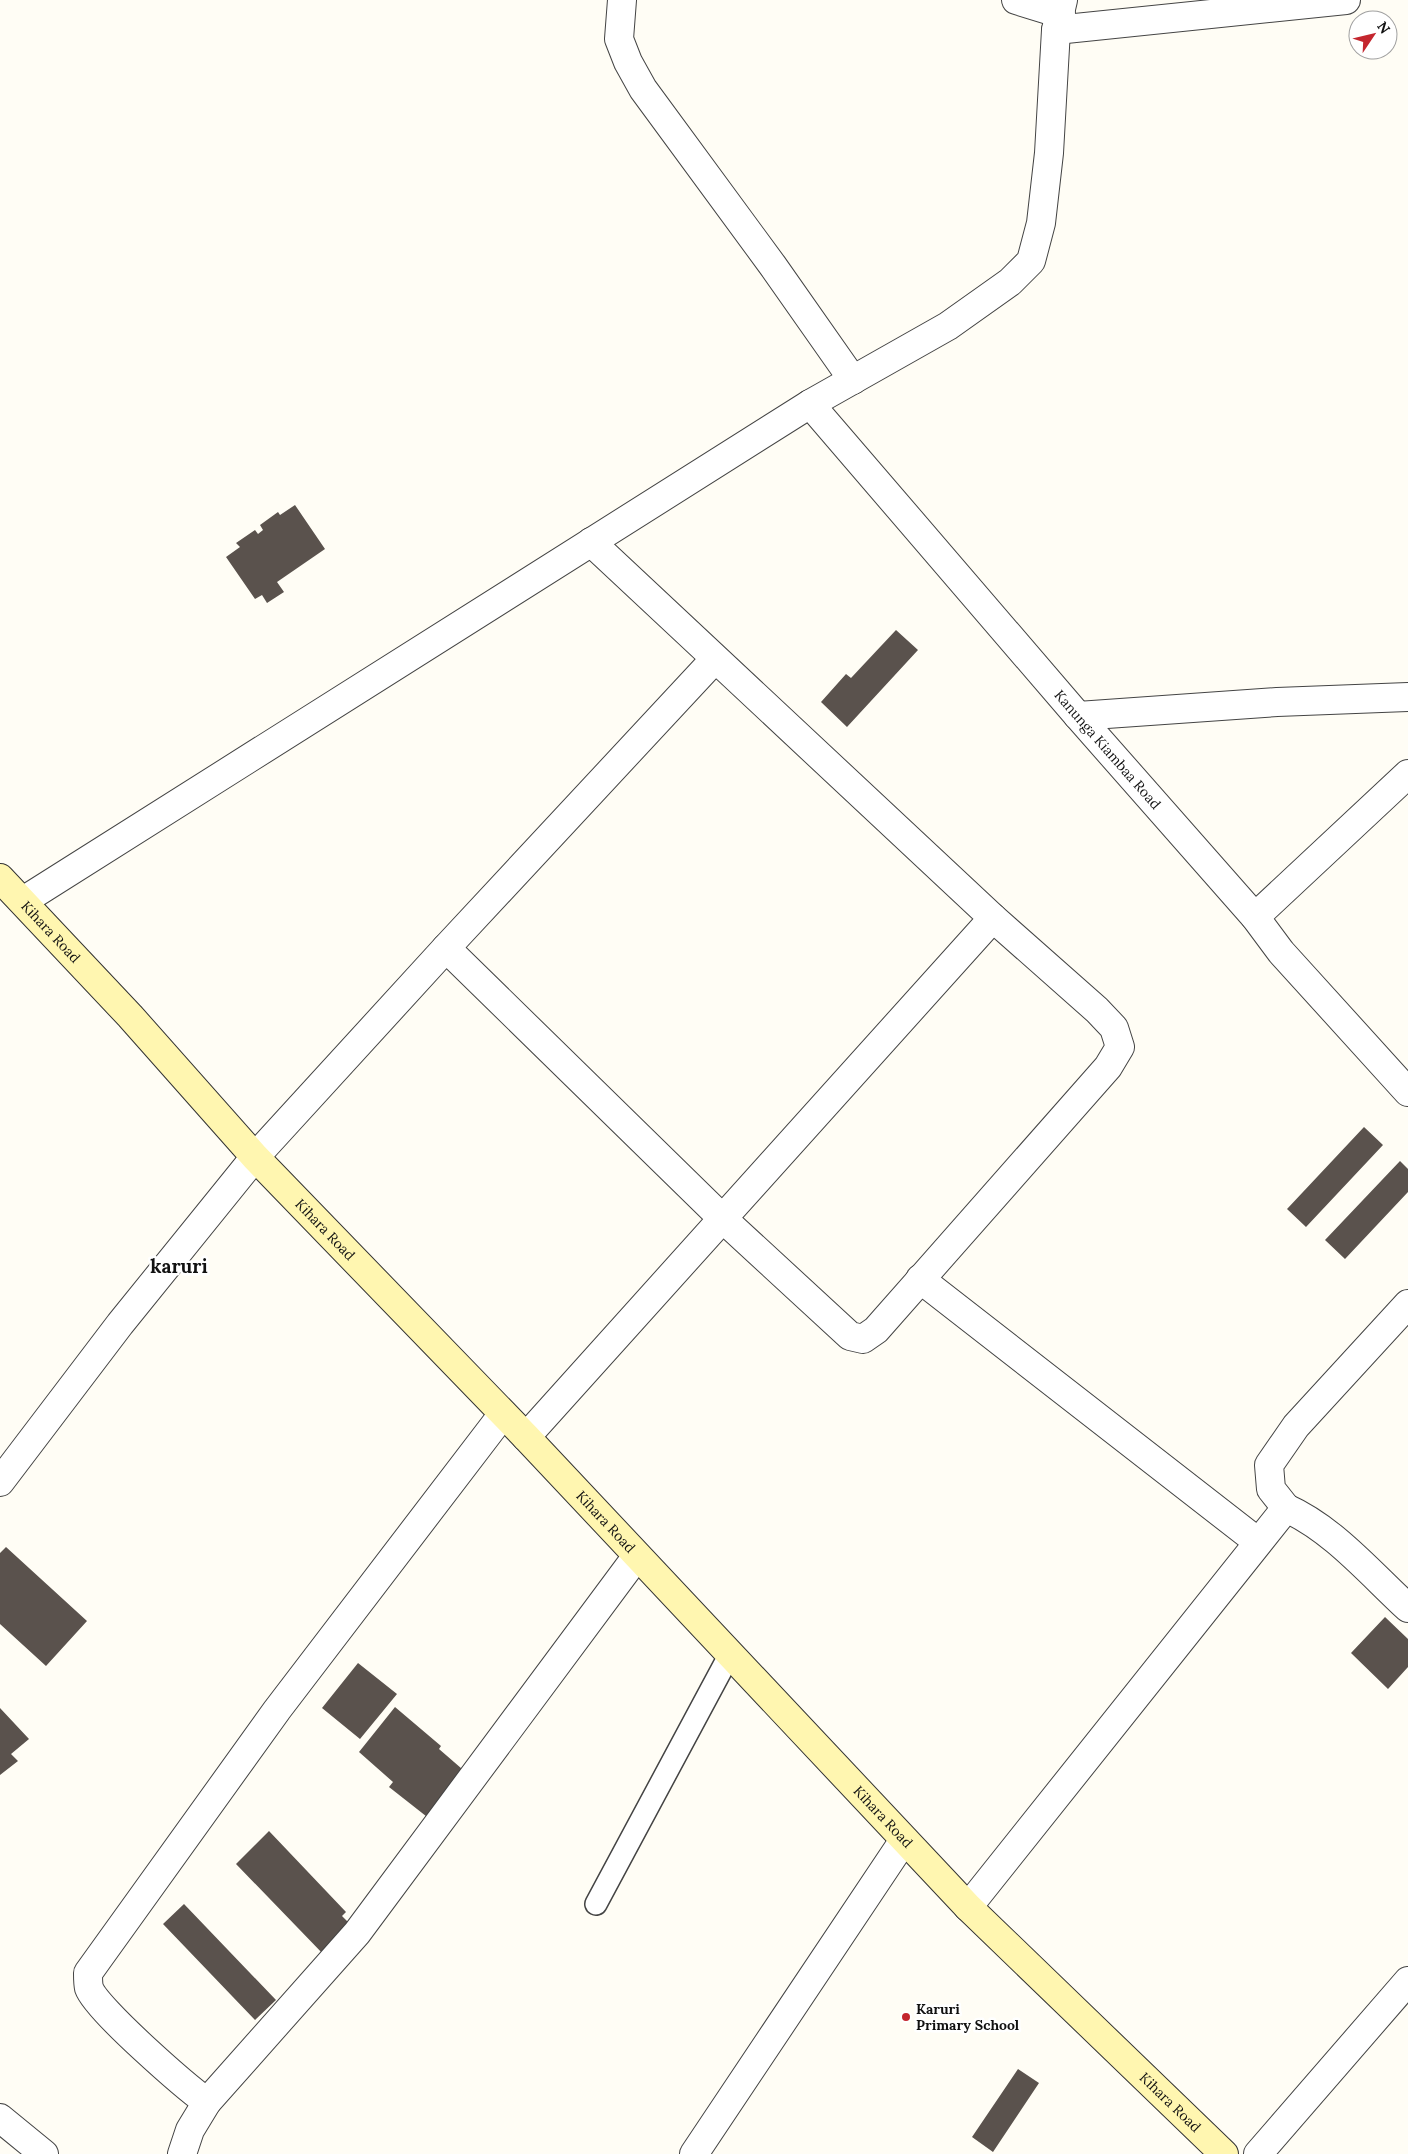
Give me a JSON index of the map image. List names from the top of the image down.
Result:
{
  "streets": {
    "main road": ["Kihara Road"],
    "street": ["Kanunga Kiambaa Road"]
  },
  "districts": ["karuri"],
  "places": ["Karuri Primary School"],
  "north": "top right"
}
